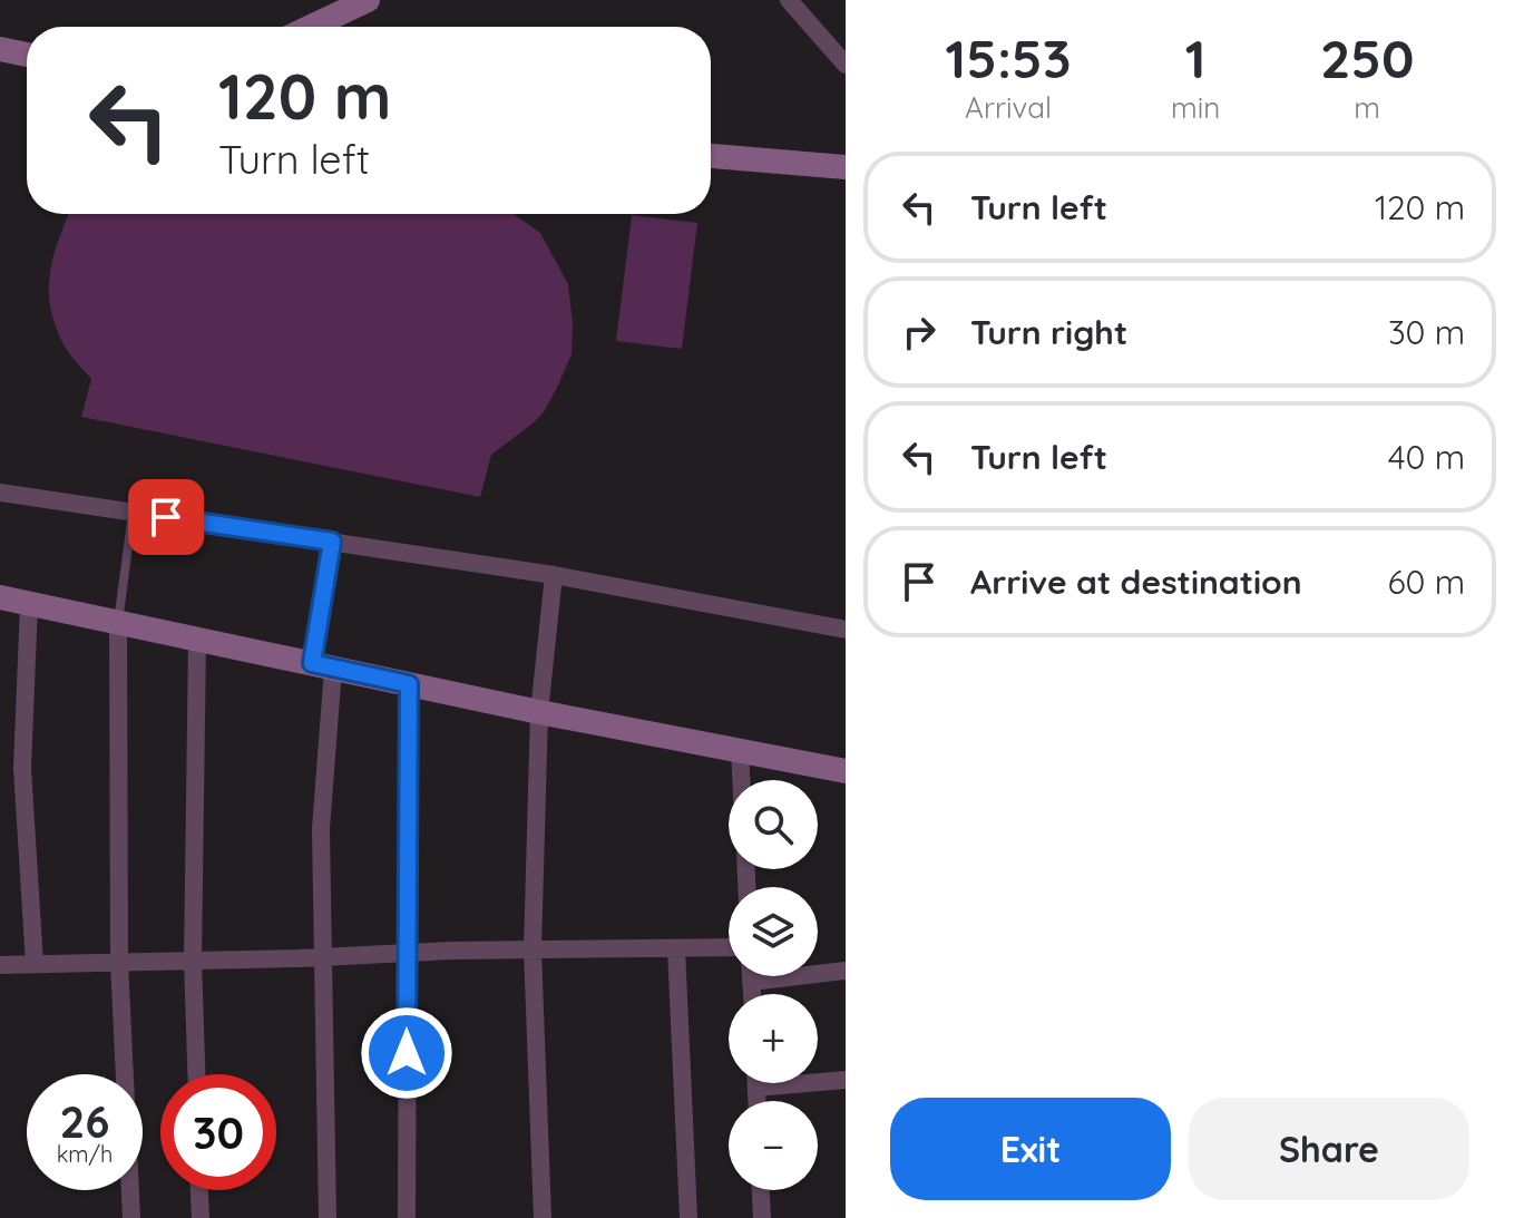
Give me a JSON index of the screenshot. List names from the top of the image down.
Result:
{
  "page": {
    "eta": [
      "15:53",
      "Arrival",
      "1",
      "min",
      "250",
      "m"
    ],
    "turn": ["120 m", "Turn left"],
    "list": [
      {
        "name": "Turn left",
        "value": "120 m"
      },
      {
        "name": "Turn right",
        "value": "30 m"
      },
      {
        "name": "Turn left",
        "value": "40 m"
      },
      {
        "name": "Arrive at destination",
        "value": "60 m"
      }
    ],
    "map_buttons": ["+", "−"],
    "speed": "26 km/h",
    "limit": "30",
    "buttons": ["Exit", "Share"]
  }
}
